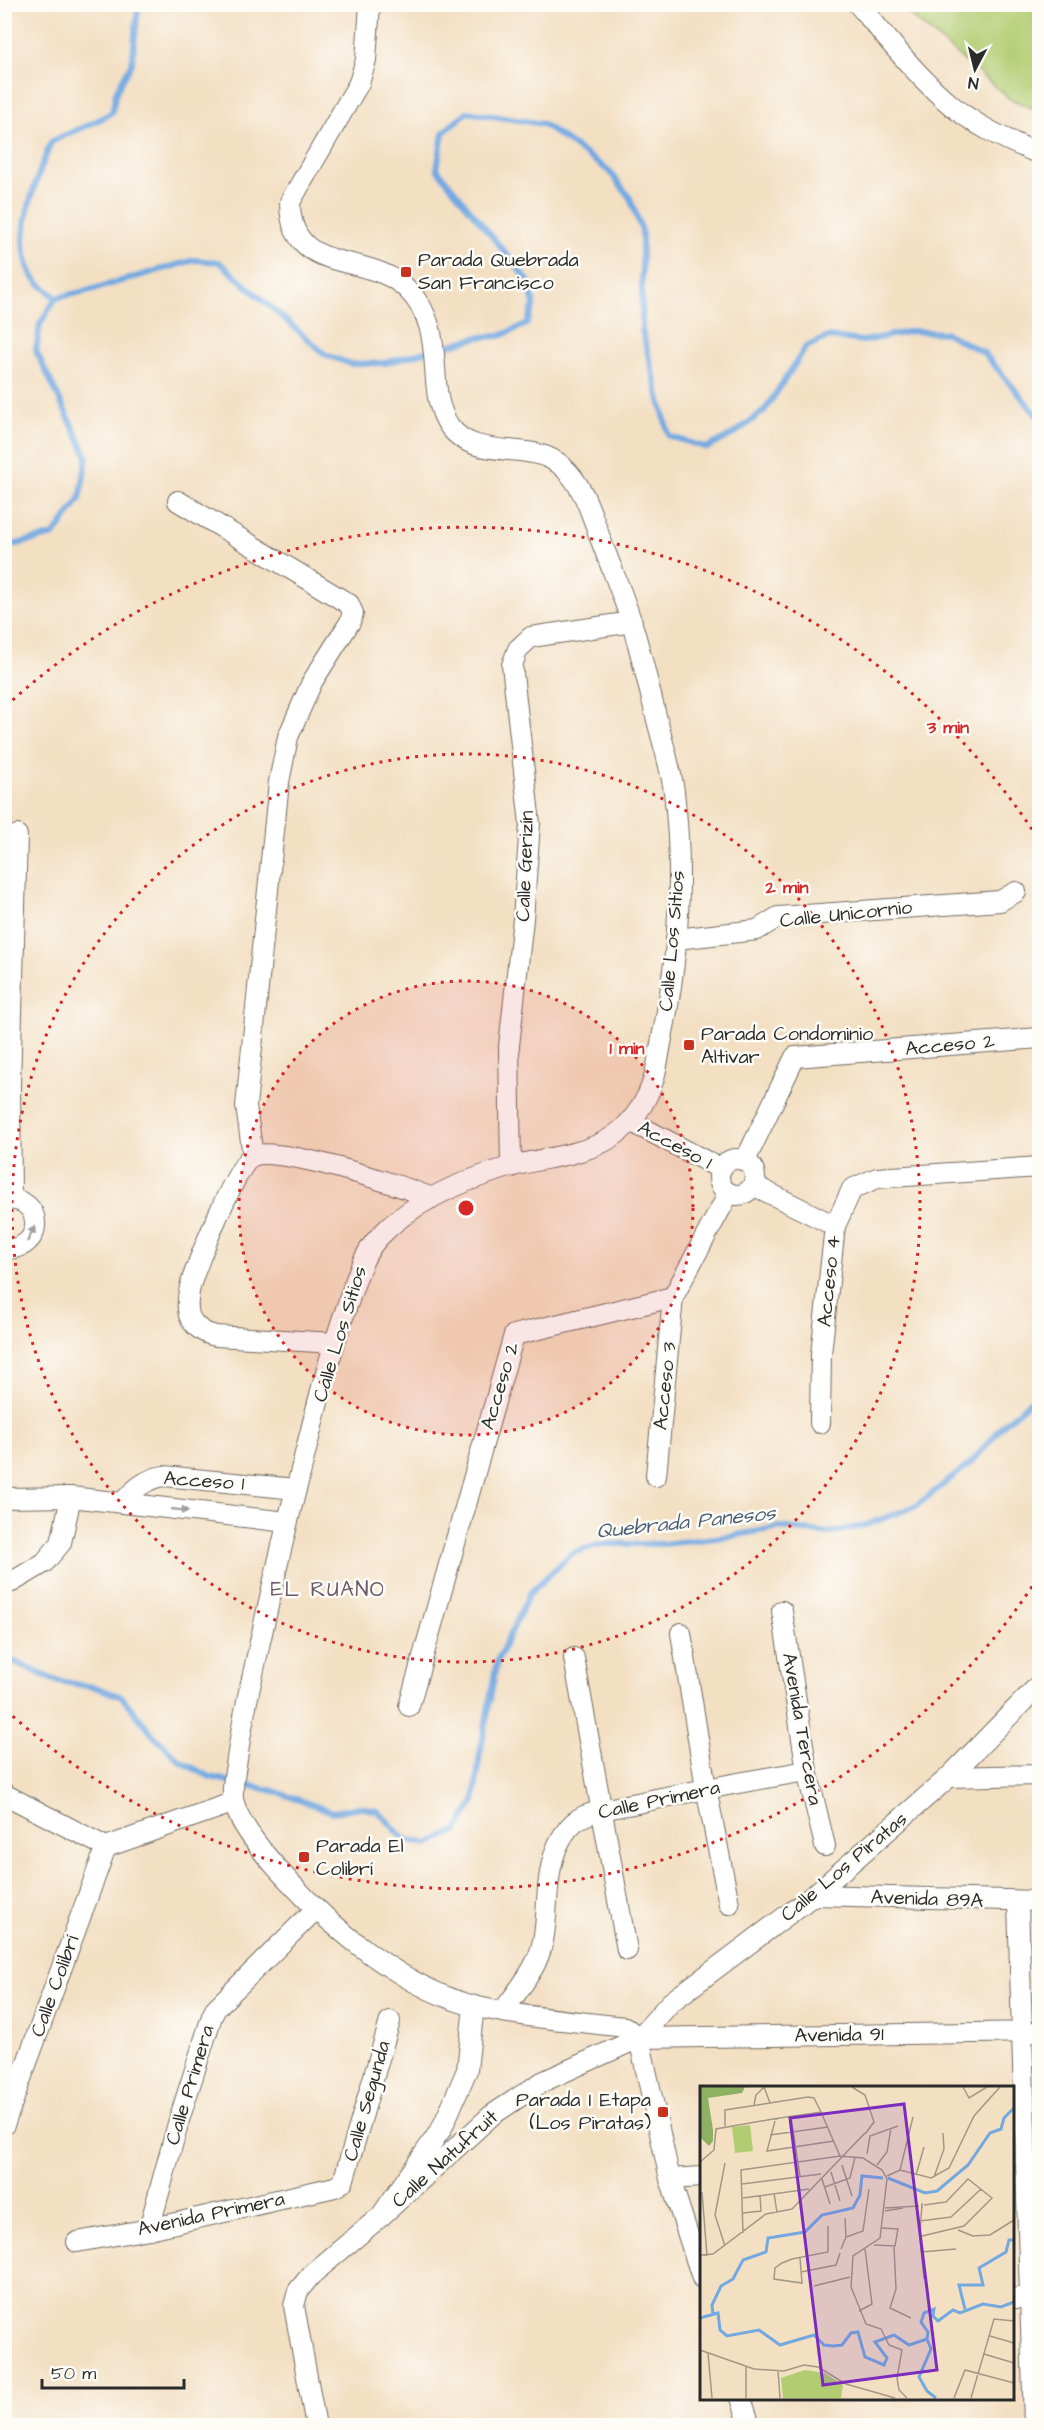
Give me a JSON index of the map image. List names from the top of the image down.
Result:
{
  "streets": {
    "street": [
      "Calle Gerizín",
      "Calle Unicornio",
      "Calle Los Sitios",
      "Acceso 2",
      "Acceso 1",
      "Acceso 4",
      "Acceso 3",
      "Avenida Tercera",
      "Calle Primera",
      "Calle Los Piratas",
      "Avenida 89A",
      "Calle Colibrí",
      "Avenida 91",
      "Calle Segunda",
      "Calle Natufruit",
      "Avenida Primera"
    ]
  },
  "crossings": [
    ["Calle Gerizín", "Calle Los Sitios"],
    ["Calle Unicornio", "Calle Los Sitios"],
    ["Calle Los Sitios", "Acceso 1"],
    ["Acceso 2", "Acceso 1"],
    ["Acceso 2", "Acceso 3"],
    ["Avenida Tercera", "Calle Primera"],
    ["Calle Primera", "Avenida Primera"],
    ["Calle Los Piratas", "Avenida 89A"],
    ["Calle Los Piratas", "Avenida 91"],
    ["Calle Los Piratas", "Calle Natufruit"],
    ["Avenida 91", "Calle Natufruit"],
    ["Calle Segunda", "Avenida Primera"]
  ],
  "districts": ["EL RUANO"],
  "water": ["Quebrada Panesos"],
  "places": {
    "transit": [
      "Parada Quebrada San Francisco",
      "Parada Condominio Altivar",
      "Parada El Colibrí",
      "Parada I Etapa (Los Piratas)"
    ]
  },
  "scale_bar": "50 m",
  "north": "bottom",
  "rings": ["3 min", "2 min", "1 min"]
}
